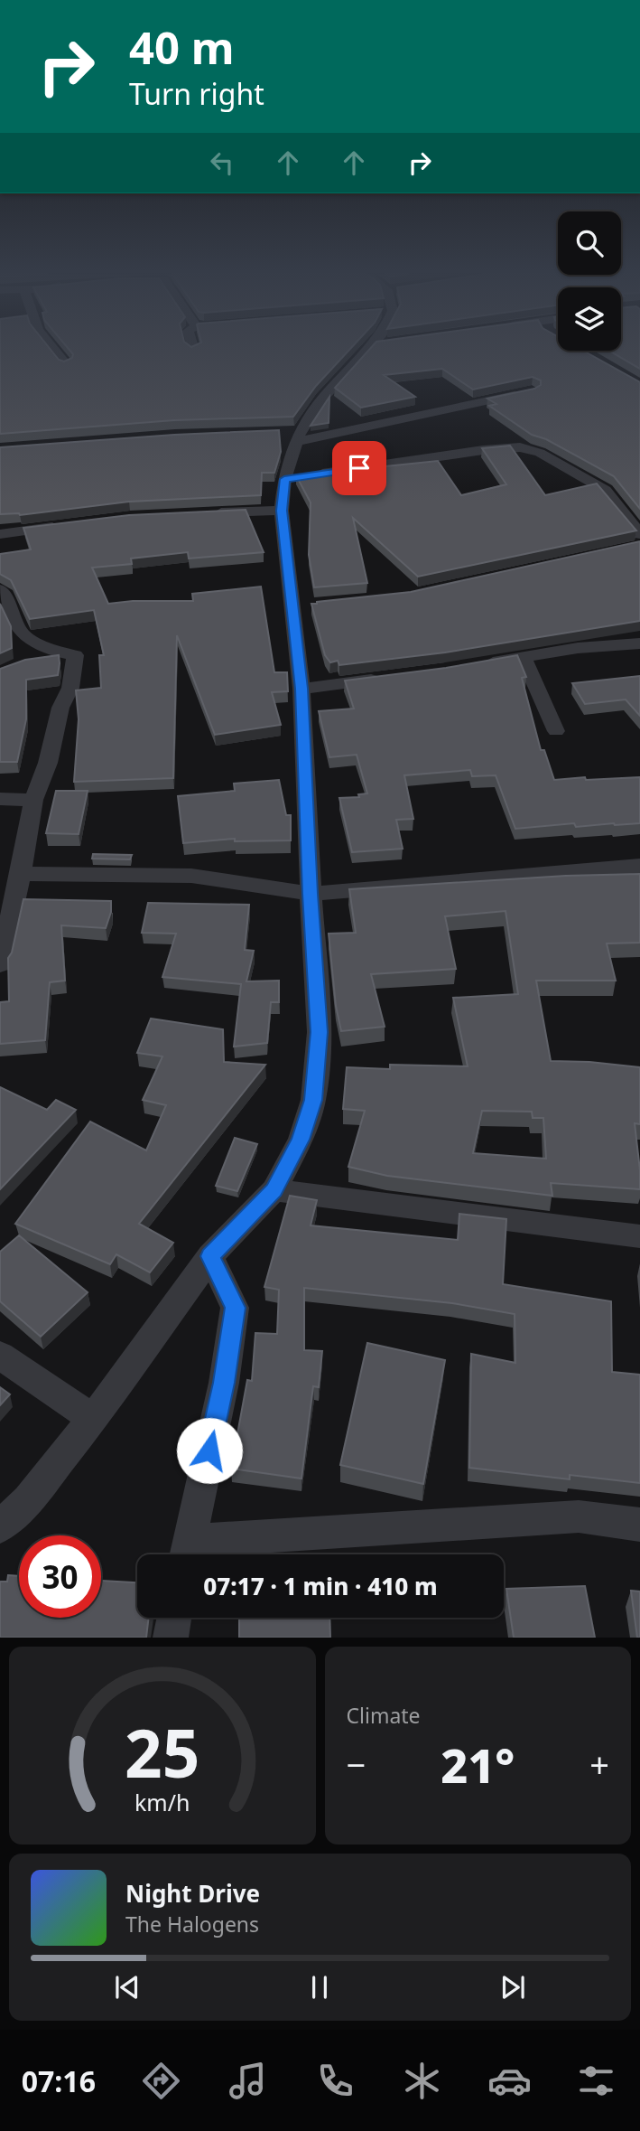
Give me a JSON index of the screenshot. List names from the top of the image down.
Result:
{
  "page": {
    "turn": ["40 m", "Turn right"],
    "limit": "30",
    "trip": "07:17 · 1 min · 410 m",
    "tile": "Climate",
    "heat": ["−", "21°", "+"],
    "song": ["Night Drive", "The Halogens"],
    "tabs": "07:16",
    "gauge": ["25", "km/h"]
  }
}
